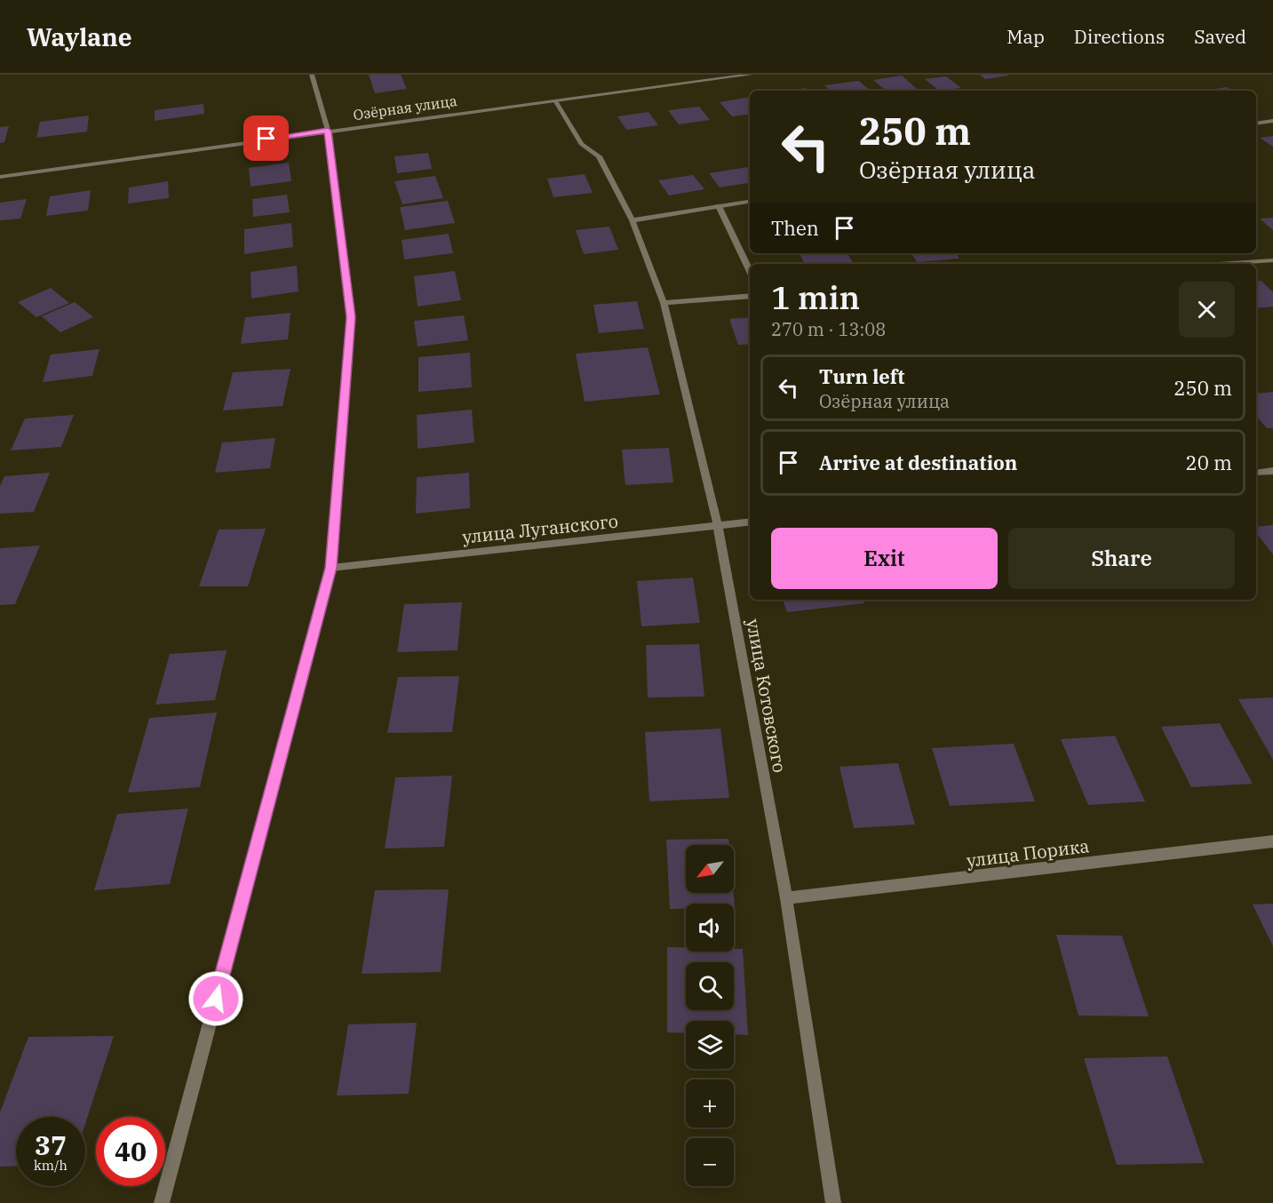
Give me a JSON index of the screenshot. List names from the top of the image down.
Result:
{
  "streets": {
    "street": [
      "Озёрная улица",
      "улица Луганского",
      "улица Котовского",
      "улица Порика"
    ]
  },
  "crossings": [
    ["Озёрная улица", "улица Котовского"],
    ["улица Луганского", "улица Котовского"],
    ["улица Котовского", "улица Порика"]
  ],
  "north": "bottom left",
  "page": {
    "header": "Waylane",
    "nav": ["Map", "Directions", "Saved"],
    "turn": ["250 m", "Озёрная улица"],
    "then": "Then",
    "heading": ["1 min", "270 m · 13:08"],
    "list": [
      {
        "name": "Turn left",
        "note": "Озёрная улица",
        "value": "250 m"
      },
      {
        "name": "Arrive at destination",
        "value": "20 m"
      }
    ],
    "buttons": ["Exit", "Share"],
    "map_buttons": ["+", "−"],
    "speed": "37 km/h",
    "limit": "40"
  }
}
